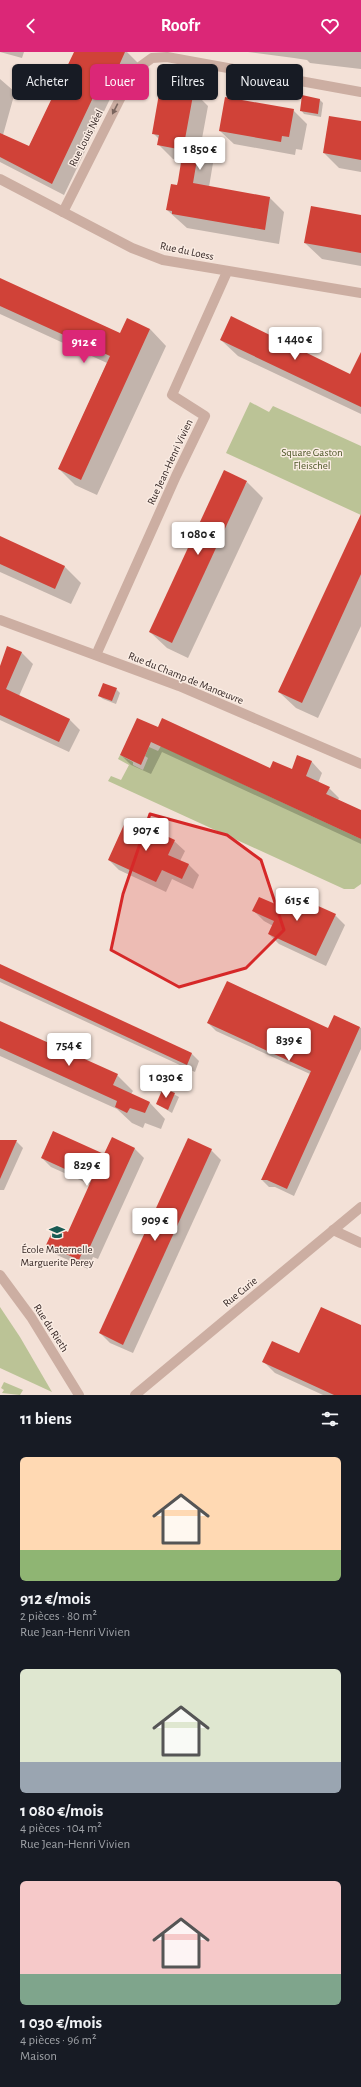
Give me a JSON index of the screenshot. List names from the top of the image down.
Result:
{
  "streets": {
    "street": [
      "Rue Louis Néel",
      "Rue du Loess",
      "Rue Jean-Henri Vivien",
      "Rue du Champ de Manœuvre",
      "Rue Curie",
      "Rue du Rieth"
    ]
  },
  "crossings": [
    ["Rue Louis Néel", "Rue du Loess"],
    ["Rue du Loess", "Rue Jean-Henri Vivien"],
    ["Rue Jean-Henri Vivien", "Rue du Champ de Manœuvre"]
  ],
  "one_way": ["Rue Louis Néel"],
  "parks": ["Square Gaston Fleischel"],
  "places": {
    "school or university": ["École Maternelle Marguerite Perey"]
  },
  "page": {
    "header": "Roofr",
    "chip": [
      "Acheter",
      "Louer",
      "Filtres",
      "Nouveau"
    ],
    "price": [
      "1 850 €",
      "1 440 €",
      "912 €",
      "1 080 €",
      "907 €",
      "615 €",
      "839 €",
      "754 €",
      "1 030 €",
      "829 €",
      "909 €"
    ],
    "heading": "11 biens",
    "list": [
      {
        "name": "912 €/mois",
        "note": "2 pièces · 80 m² · Rue Jean-Henri Vivien"
      },
      {
        "name": "1 080 €/mois",
        "note": "4 pièces · 104 m² · Rue Jean-Henri Vivien"
      },
      {
        "name": "1 030 €/mois",
        "note": "4 pièces · 96 m² · Maison"
      }
    ]
  }
}
